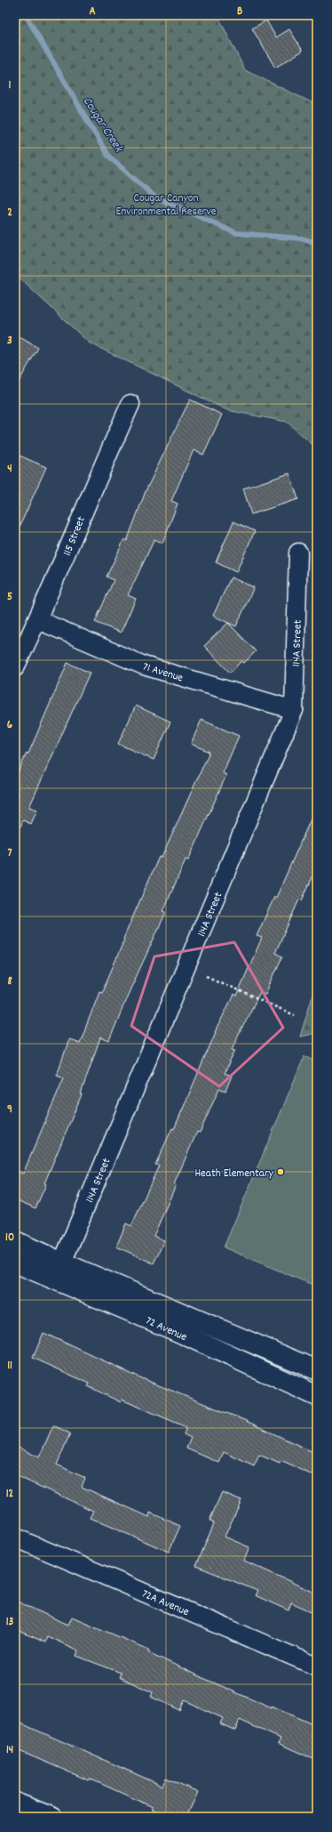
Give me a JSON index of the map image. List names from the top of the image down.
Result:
{
  "streets": {
    "main road": ["72 Avenue"],
    "street": [
      "115 Street",
      "114A Street",
      "71 Avenue",
      "72A Avenue"
    ]
  },
  "crossings": [
    ["115 Street", "71 Avenue"],
    ["114A Street", "71 Avenue"],
    ["114A Street", "72 Avenue"]
  ],
  "water": ["Cougar Creek"],
  "parks": ["Cougar Canyon Environmental Reserve"],
  "places": ["Heath Elementary"],
  "grid": {
    "columns": ["A", "B"],
    "rows": [
      "1",
      "2",
      "3",
      "4",
      "5",
      "6",
      "7",
      "8",
      "9",
      "10",
      "11",
      "12",
      "13",
      "14"
    ]
  }
}
